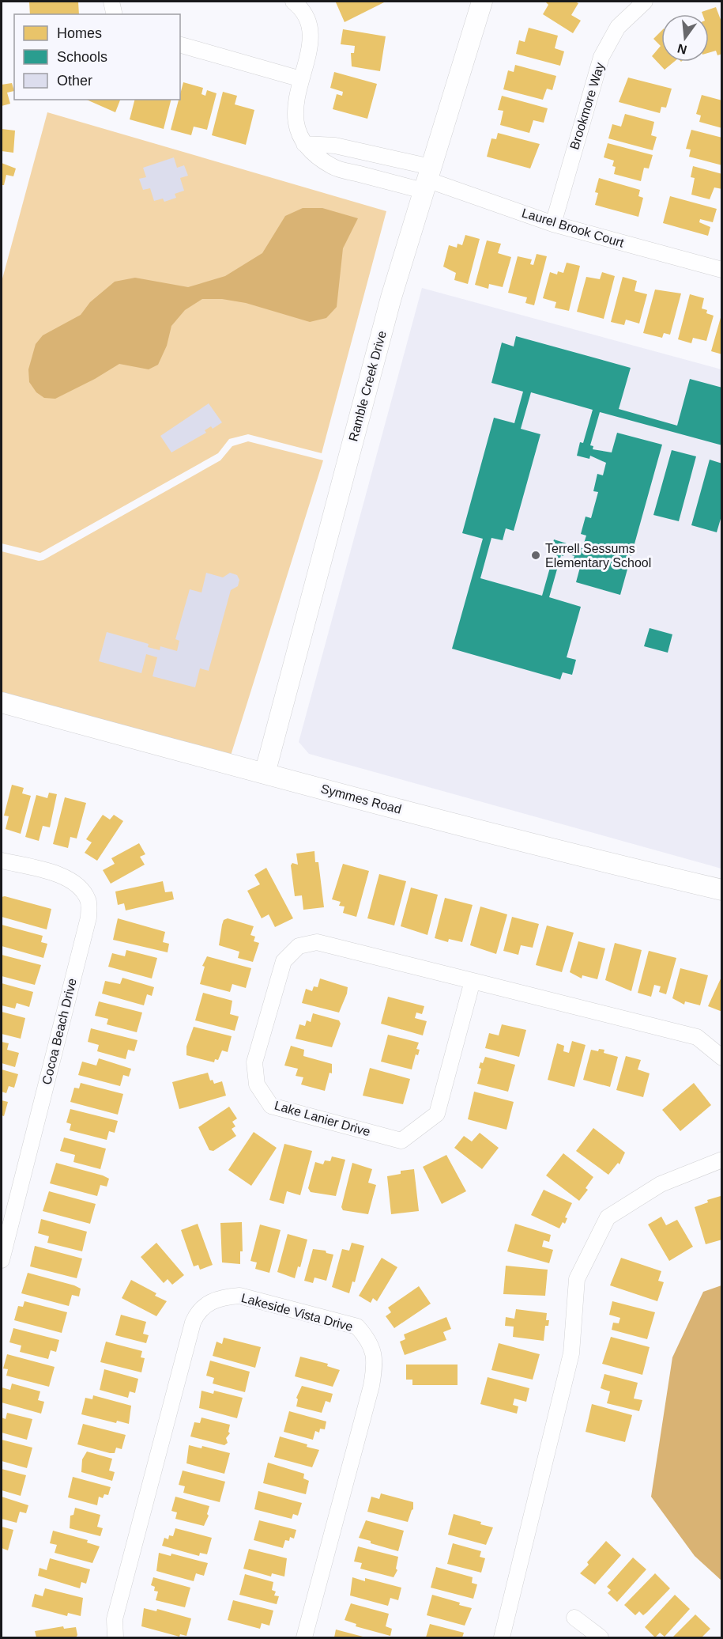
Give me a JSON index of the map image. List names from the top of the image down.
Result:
{
  "streets": {
    "street": [
      "Brookmore Way",
      "Laurel Brook Court",
      "Ramble Creek Drive",
      "Symmes Road",
      "Cocoa Beach Drive",
      "Lake Lanier Drive",
      "Lakeside Vista Drive"
    ]
  },
  "crossings": [
    ["Brookmore Way", "Laurel Brook Court"],
    ["Laurel Brook Court", "Ramble Creek Drive"],
    ["Ramble Creek Drive", "Symmes Road"]
  ],
  "places": ["Terrell Sessums Elementary School"],
  "legend": ["Homes", "Schools", "Other"],
  "north": "bottom"
}
